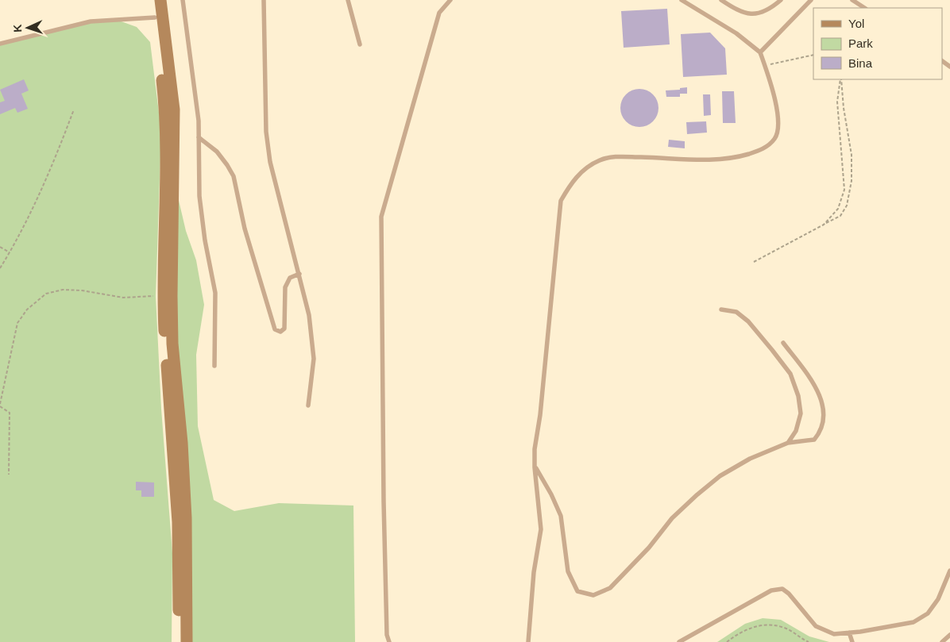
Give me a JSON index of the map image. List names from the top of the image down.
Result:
{
  "legend": ["Yol", "Park", "Bina"],
  "north": "left"
}
